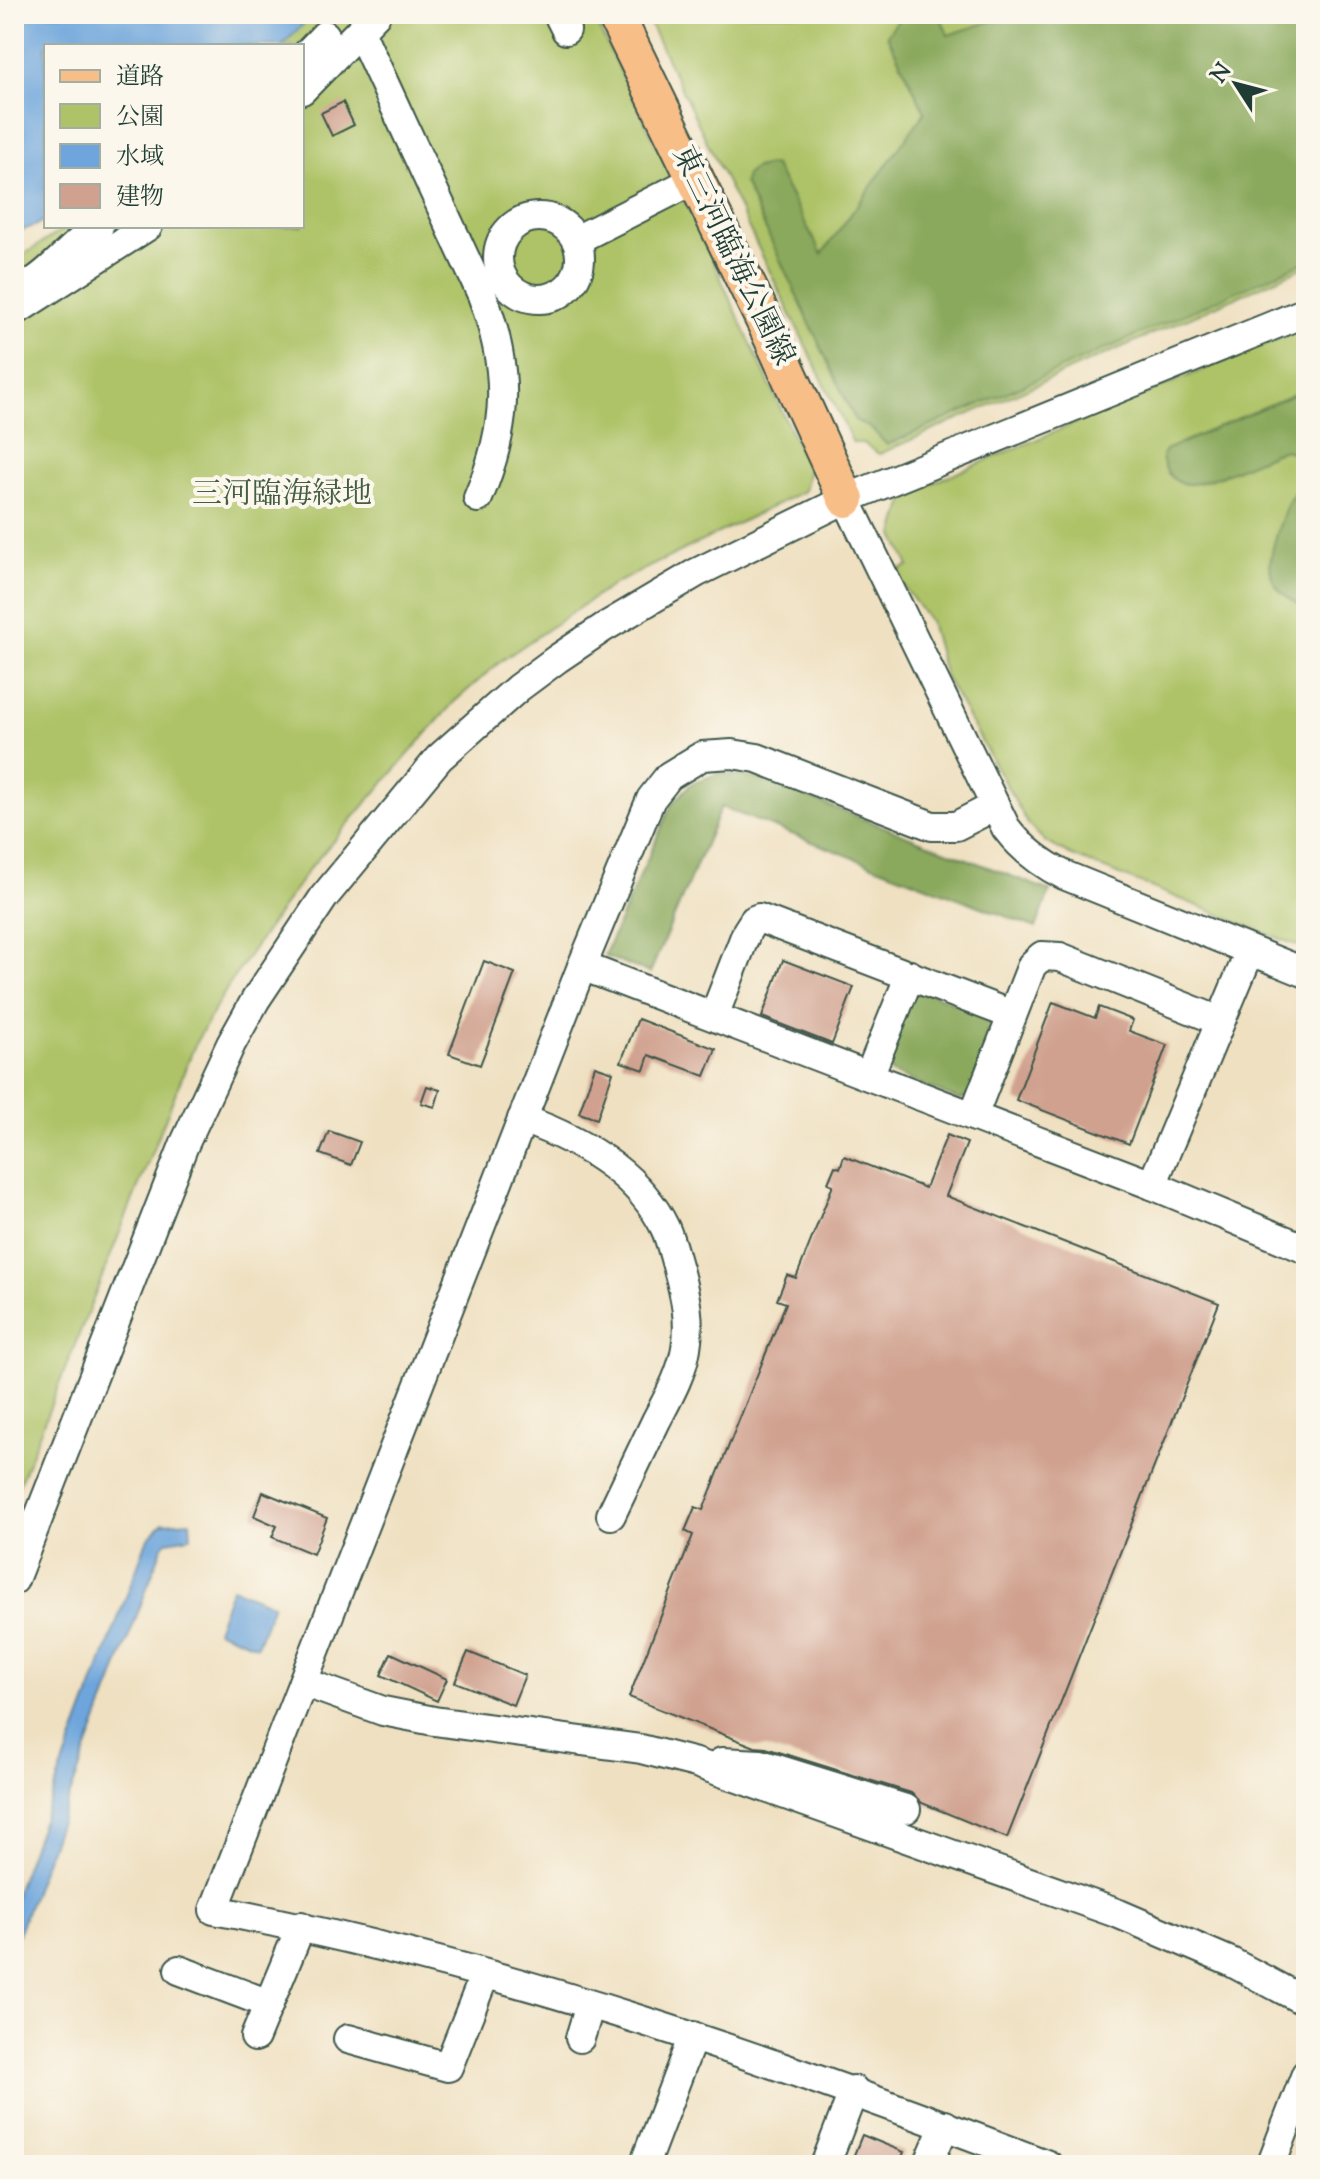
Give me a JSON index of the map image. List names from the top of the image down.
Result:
{
  "streets": {
    "main road": ["東三河臨海公園線"]
  },
  "parks": ["三河臨海緑地"],
  "legend": [
    "道路",
    "公園",
    "水域",
    "建物"
  ],
  "north": "top left"
}
